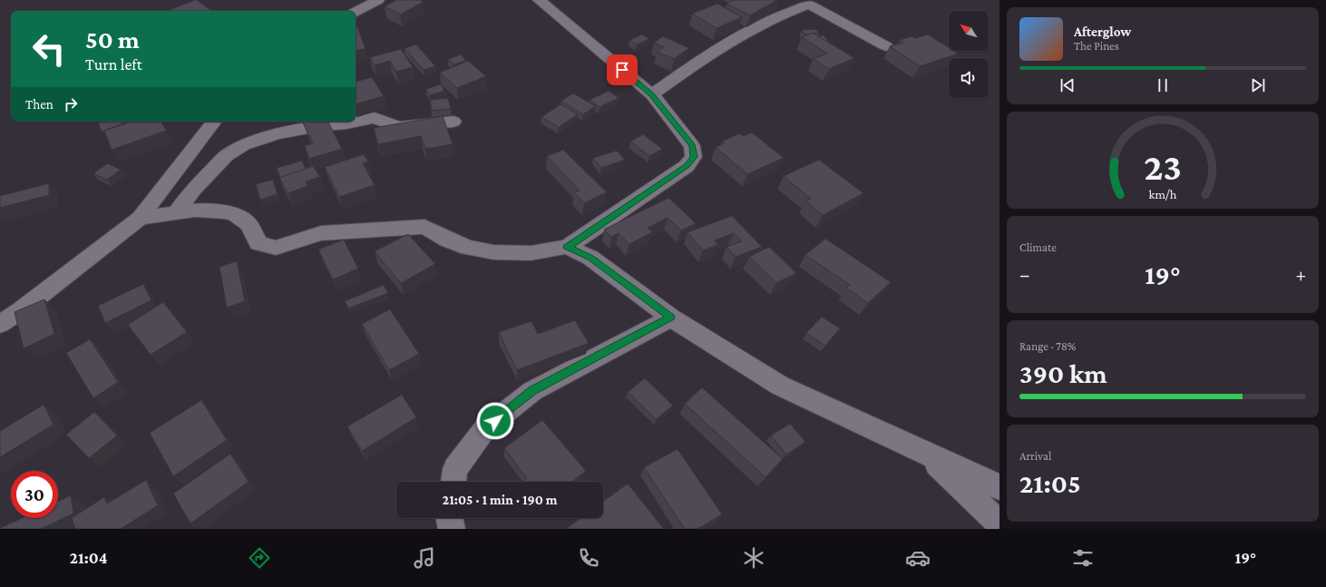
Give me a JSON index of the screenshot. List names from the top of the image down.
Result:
{
  "north": "top left",
  "page": {
    "turn": ["50 m", "Turn left"],
    "song": ["Afterglow", "The Pines"],
    "then": "Then",
    "tile": [
      "Climate",
      ["Range · 78%", "390 km"],
      ["Arrival", "21:05"]
    ],
    "heat": ["−", "19°", "+"],
    "limit": "30",
    "trip": "21:05 · 1 min · 190 m",
    "tabs": ["21:04", "19°"],
    "gauge": ["23", "km/h"]
  }
}
